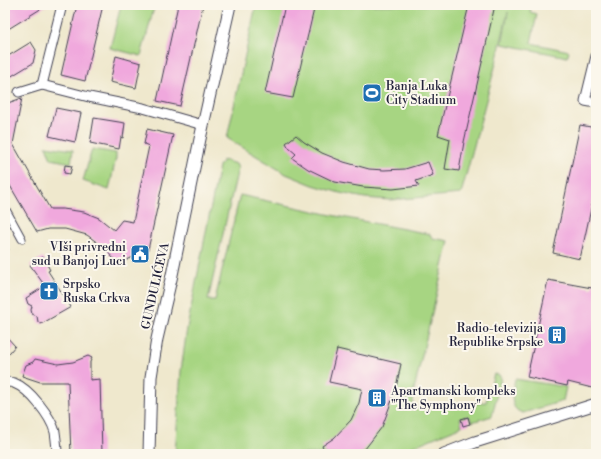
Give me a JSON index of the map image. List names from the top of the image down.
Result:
{
  "streets": {
    "street": ["GUNDULIĆEVA"]
  },
  "places": {
    "sports": ["Banja Luka City Stadium"],
    "public building": ["VIši privredni sud u Banjoj Luci"],
    "church": ["Srpsko Ruska Crkva"],
    "building": ["Radio-televizija Republike Srpske", "Apartmanski kompleks \"The Symphony\""]
  }
}
